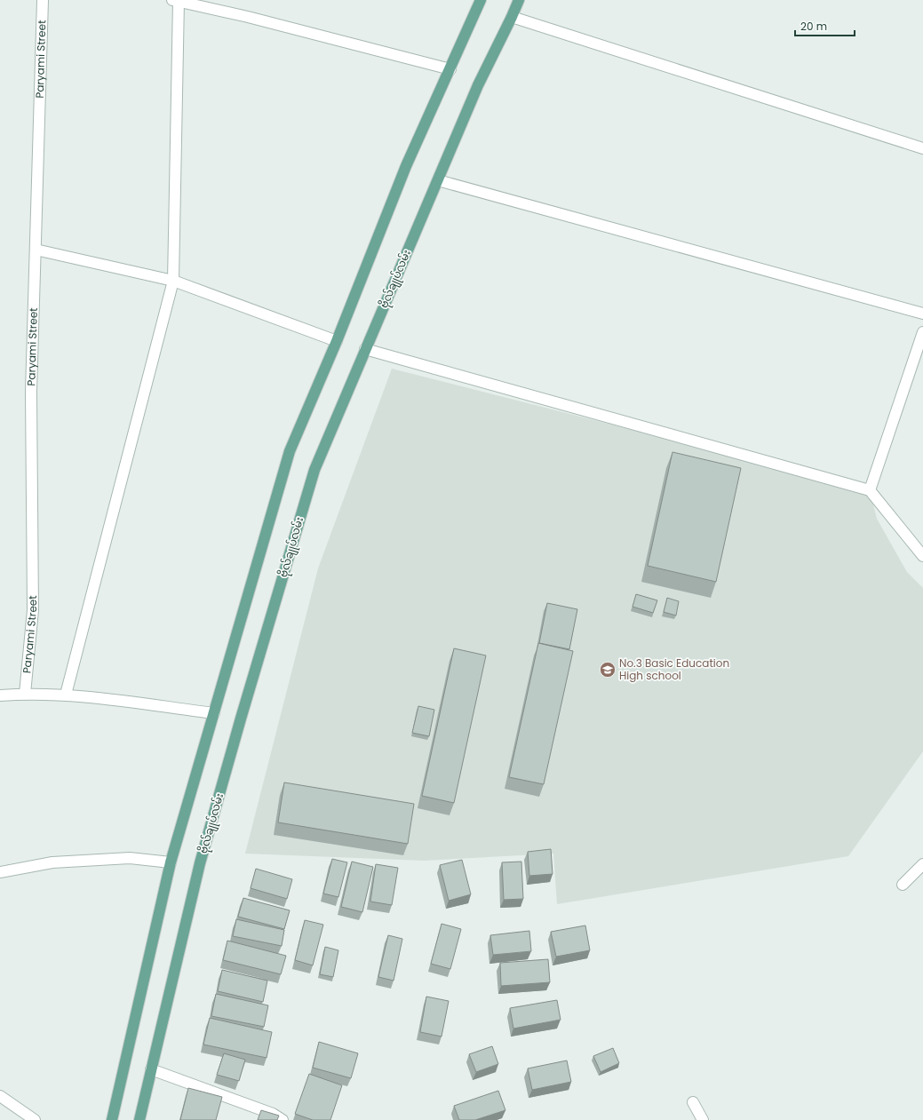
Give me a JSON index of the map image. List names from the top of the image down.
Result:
{
  "streets": {
    "main road": ["ဗိုလ်ချုပ်လမ်း"],
    "street": ["Paryami Street"]
  },
  "places": {
    "school or university": ["No.3 Basic Education High school"]
  },
  "scale_bar": "20 m"
}
